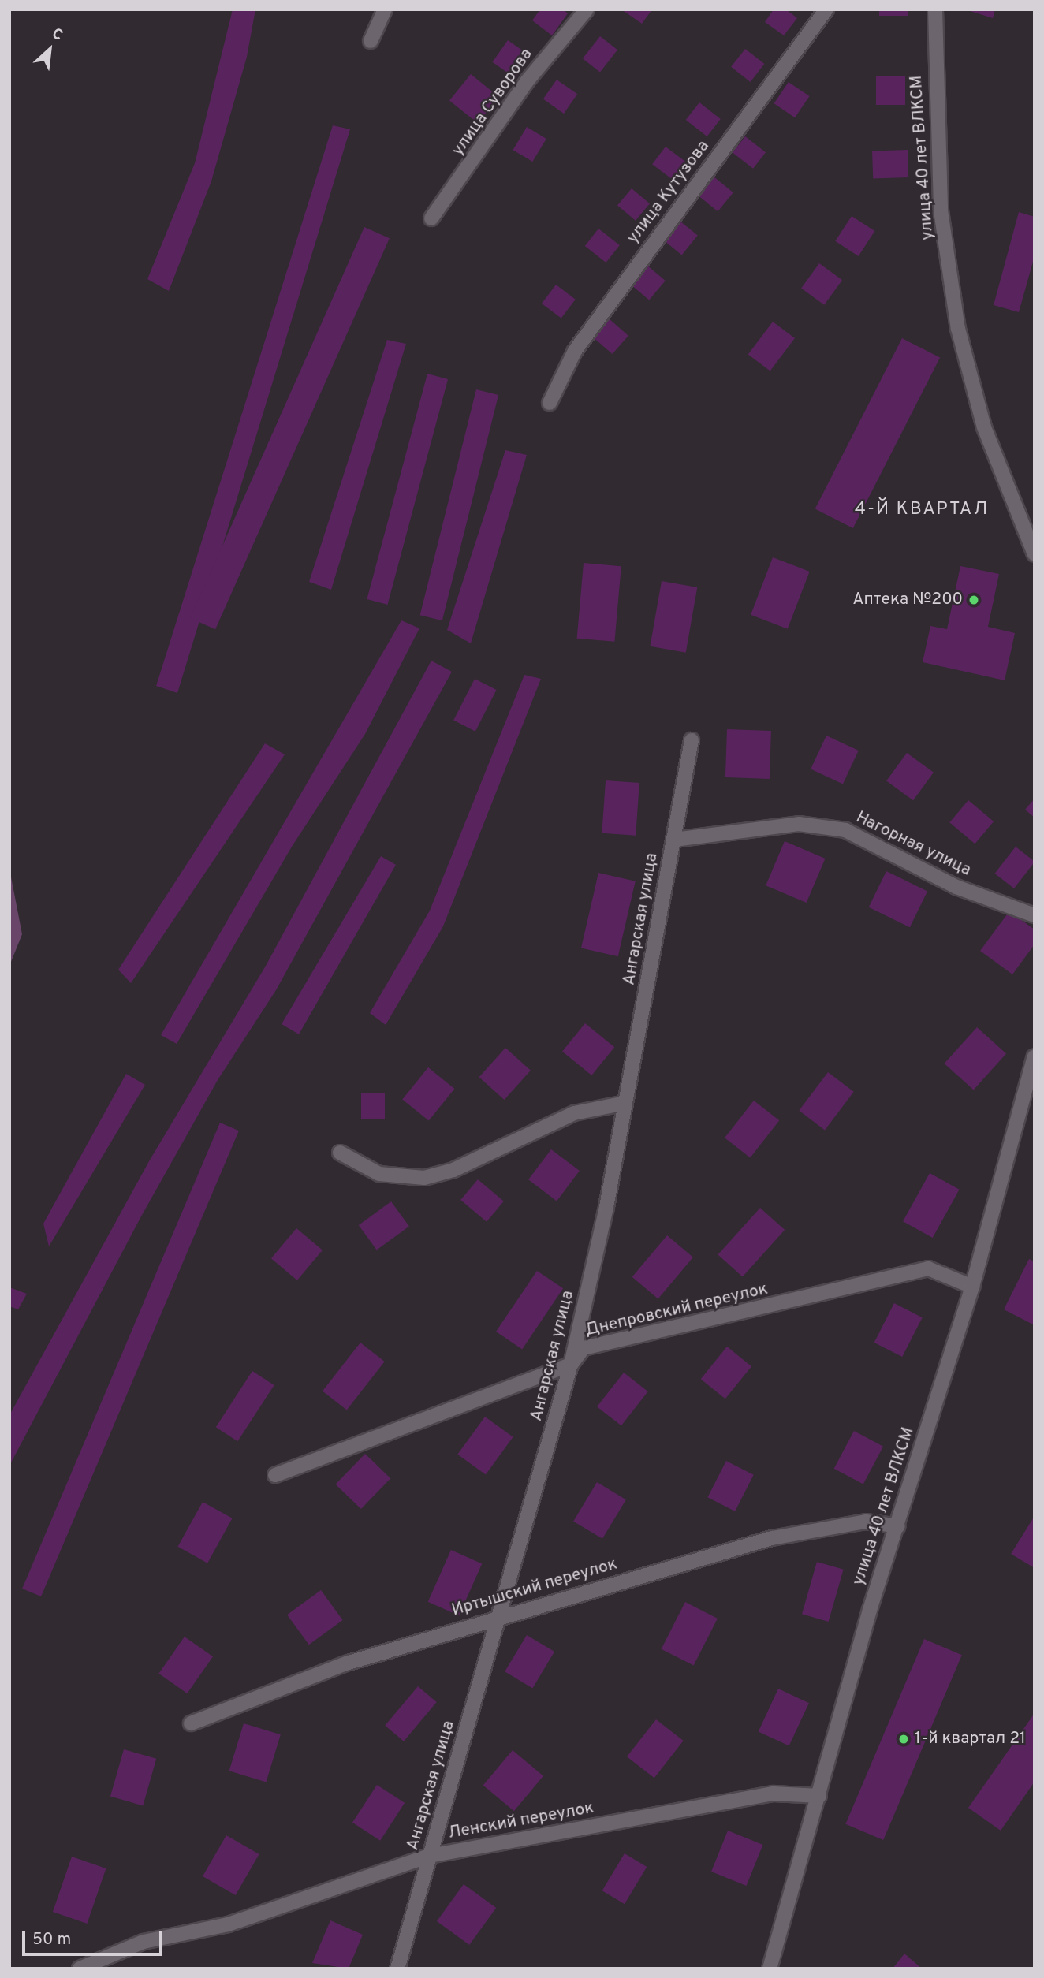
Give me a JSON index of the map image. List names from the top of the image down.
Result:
{
  "streets": {
    "street": [
      "улица Суворова",
      "улица 40 лет ВЛКСМ",
      "улица Кутузова",
      "Нагорная улица",
      "Ангарская улица",
      "Днепровский переулок",
      "Иртышский переулок",
      "Ленский переулок"
    ]
  },
  "crossings": [
    ["улица 40 лет ВЛКСМ", "Днепровский переулок"],
    ["улица 40 лет ВЛКСМ", "Иртышский переулок"],
    ["улица 40 лет ВЛКСМ", "Ленский переулок"],
    ["Нагорная улица", "Ангарская улица"],
    ["Ангарская улица", "Днепровский переулок"],
    ["Ангарская улица", "Иртышский переулок"],
    ["Ангарская улица", "Ленский переулок"]
  ],
  "districts": ["4-Й КВАРТАЛ"],
  "places": ["Аптека №200", "1-й квартал 21"],
  "scale_bar": "50 m",
  "north": "top right"
}
